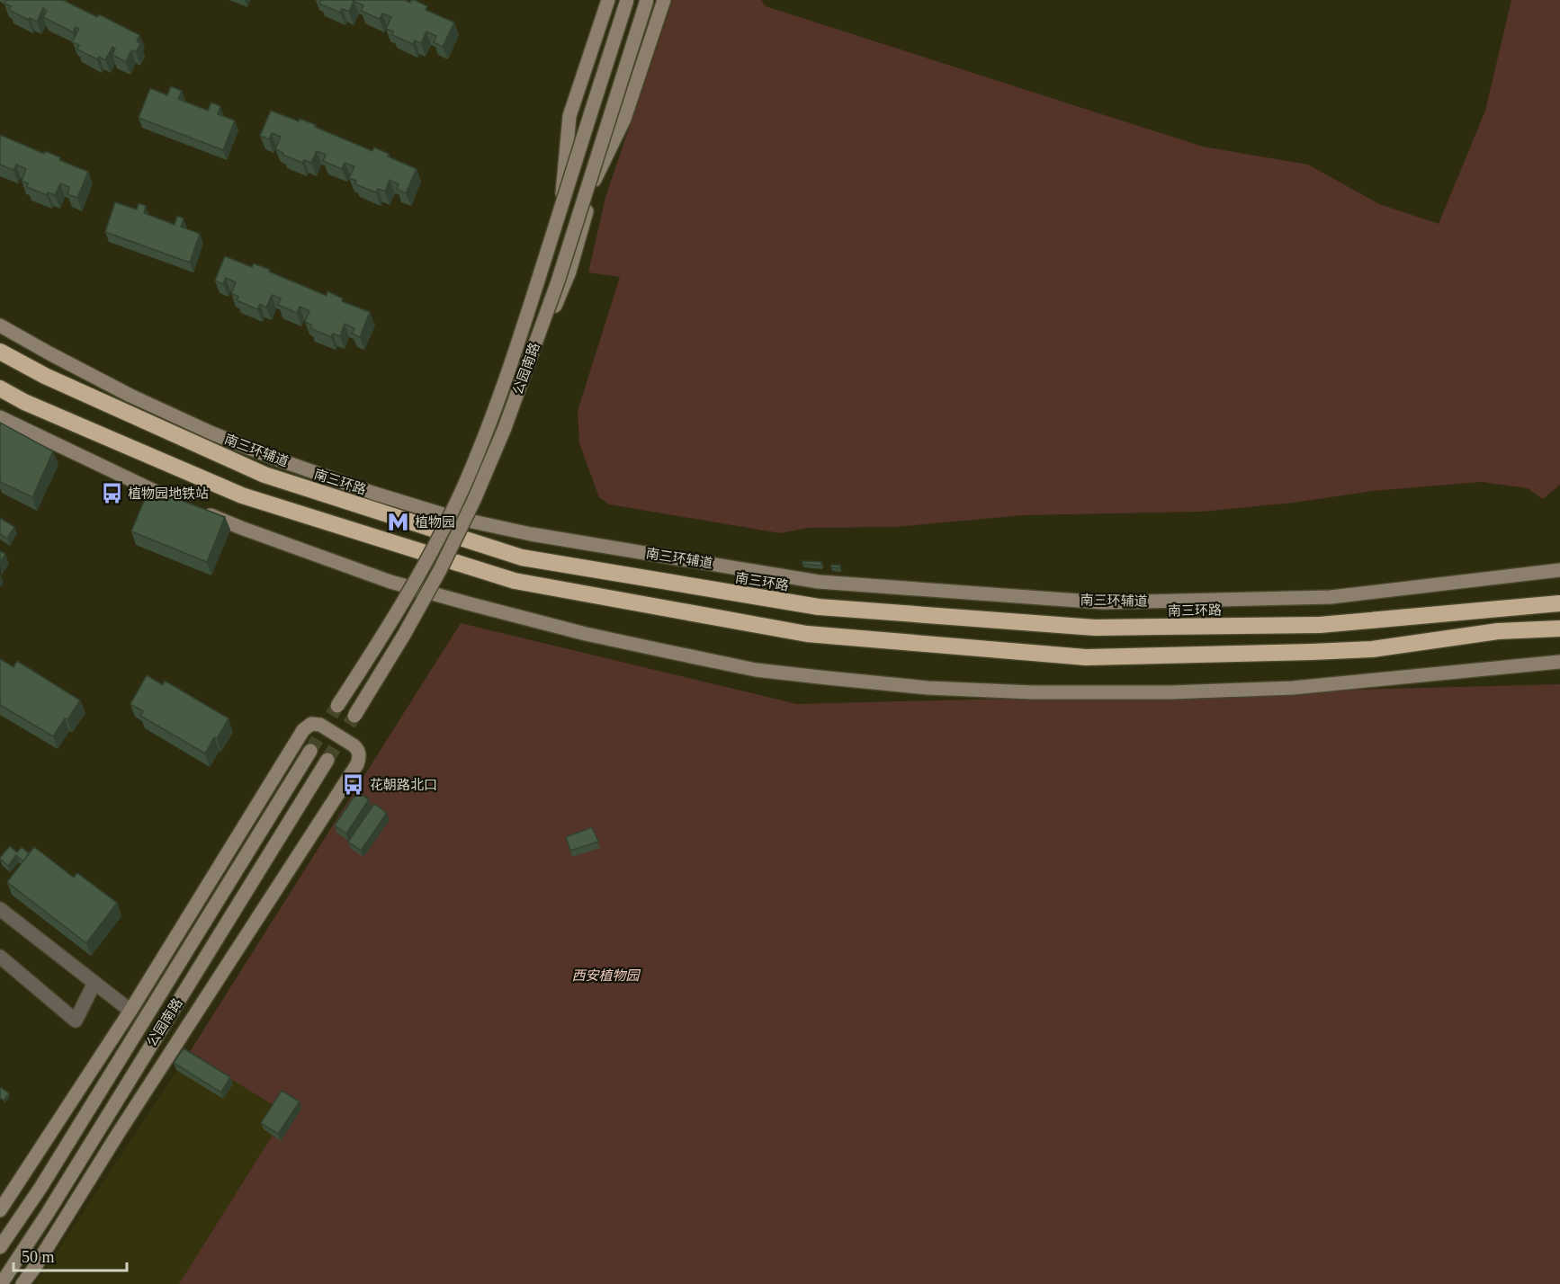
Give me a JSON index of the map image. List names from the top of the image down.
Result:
{
  "streets": {
    "highway": ["南三环路"],
    "main road": ["公园南路", "南三环辅道"]
  },
  "parks": ["西安植物园"],
  "places": {
    "bus stop": ["植物园地铁站", "花朝路北口"],
    "metro station": ["植物园"]
  },
  "scale_bar": "50 m"
}
